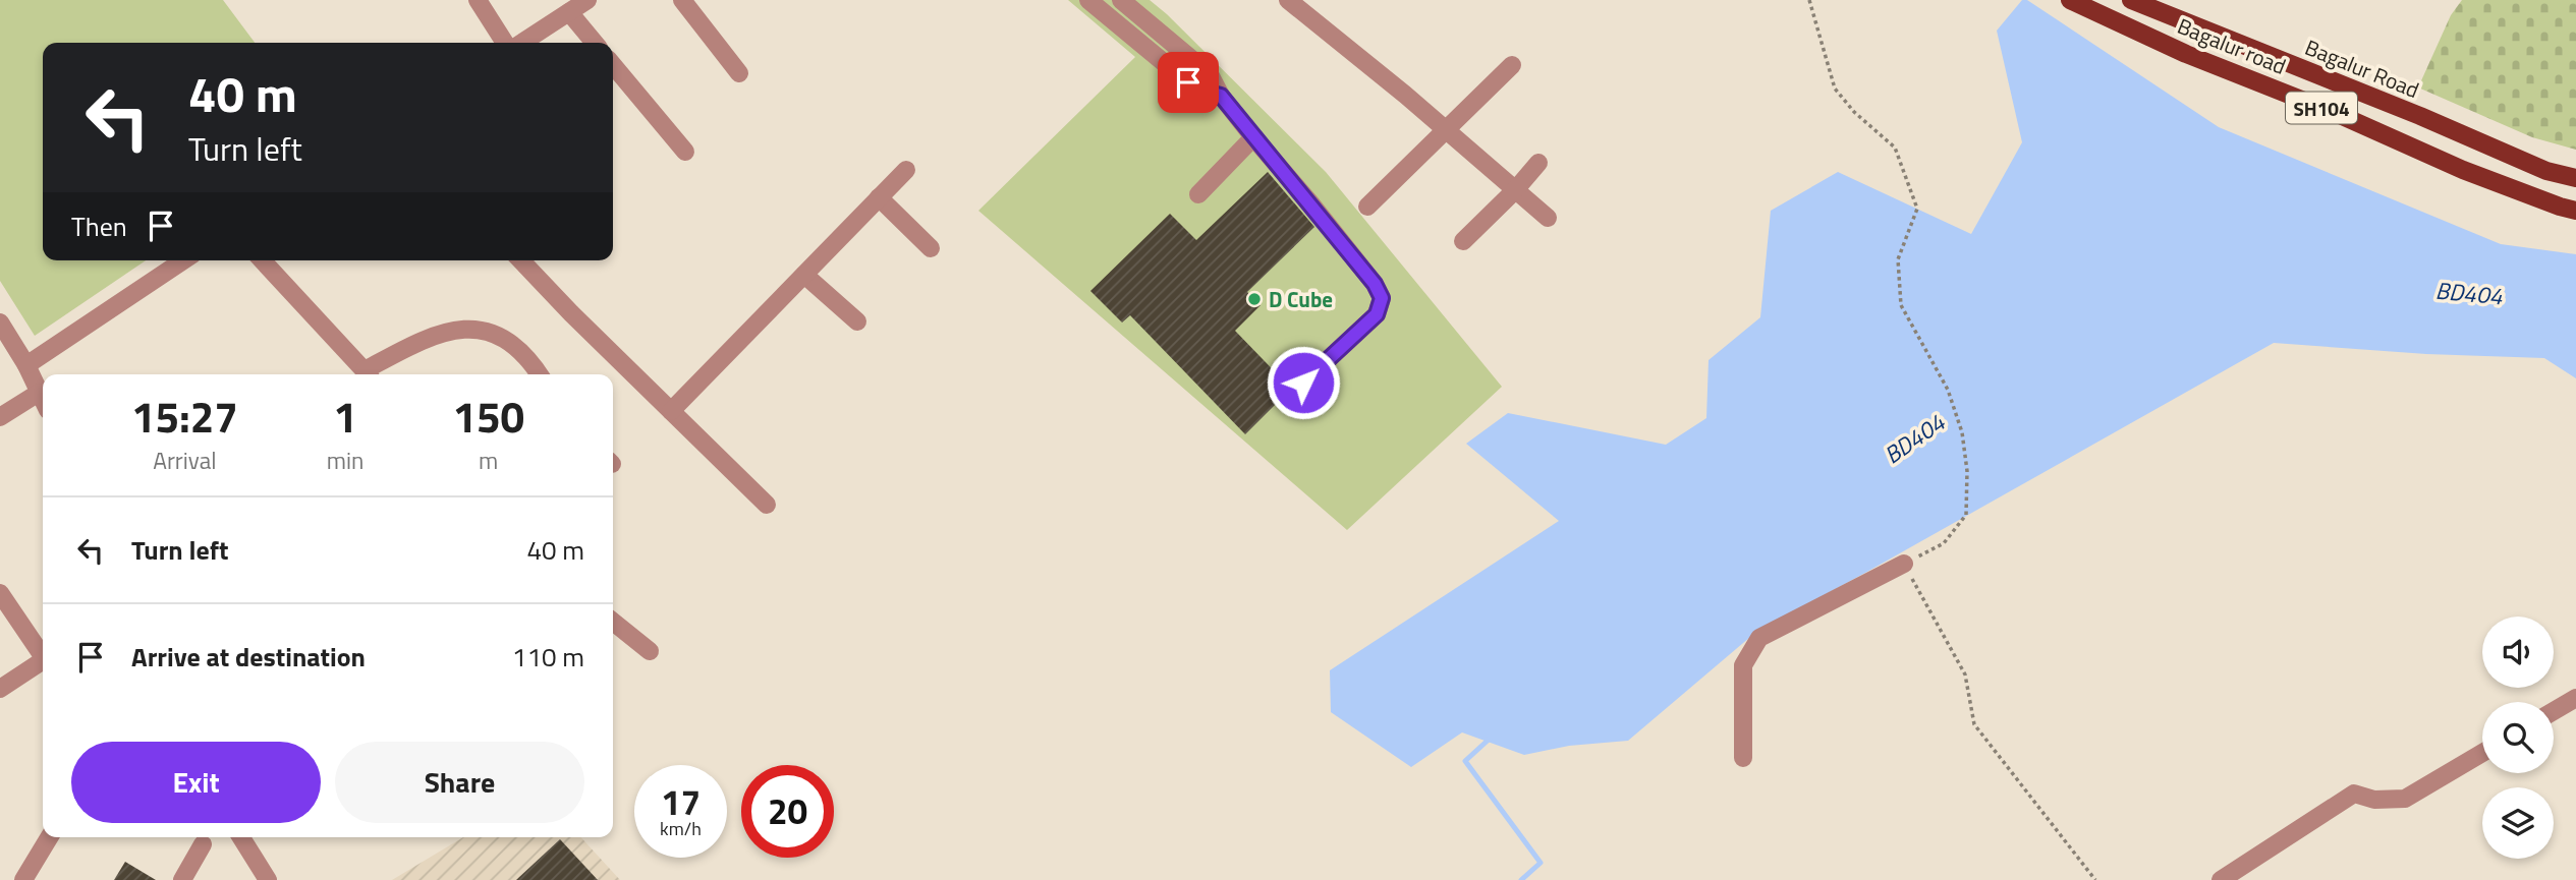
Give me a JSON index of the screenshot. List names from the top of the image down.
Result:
{
  "streets": {
    "main road": ["Bagalur road", "Bagalur Road", "SH104"]
  },
  "water": ["BD404"],
  "places": ["D Cube"],
  "page": {
    "turn": ["40 m", "Turn left"],
    "then": "Then",
    "eta": [
      "15:27",
      "Arrival",
      "1",
      "min",
      "150",
      "m"
    ],
    "list": [
      {
        "name": "Turn left",
        "value": "40 m"
      },
      {
        "name": "Arrive at destination",
        "value": "110 m"
      }
    ],
    "buttons": ["Exit", "Share"],
    "speed": "17 km/h",
    "limit": "20"
  }
}
